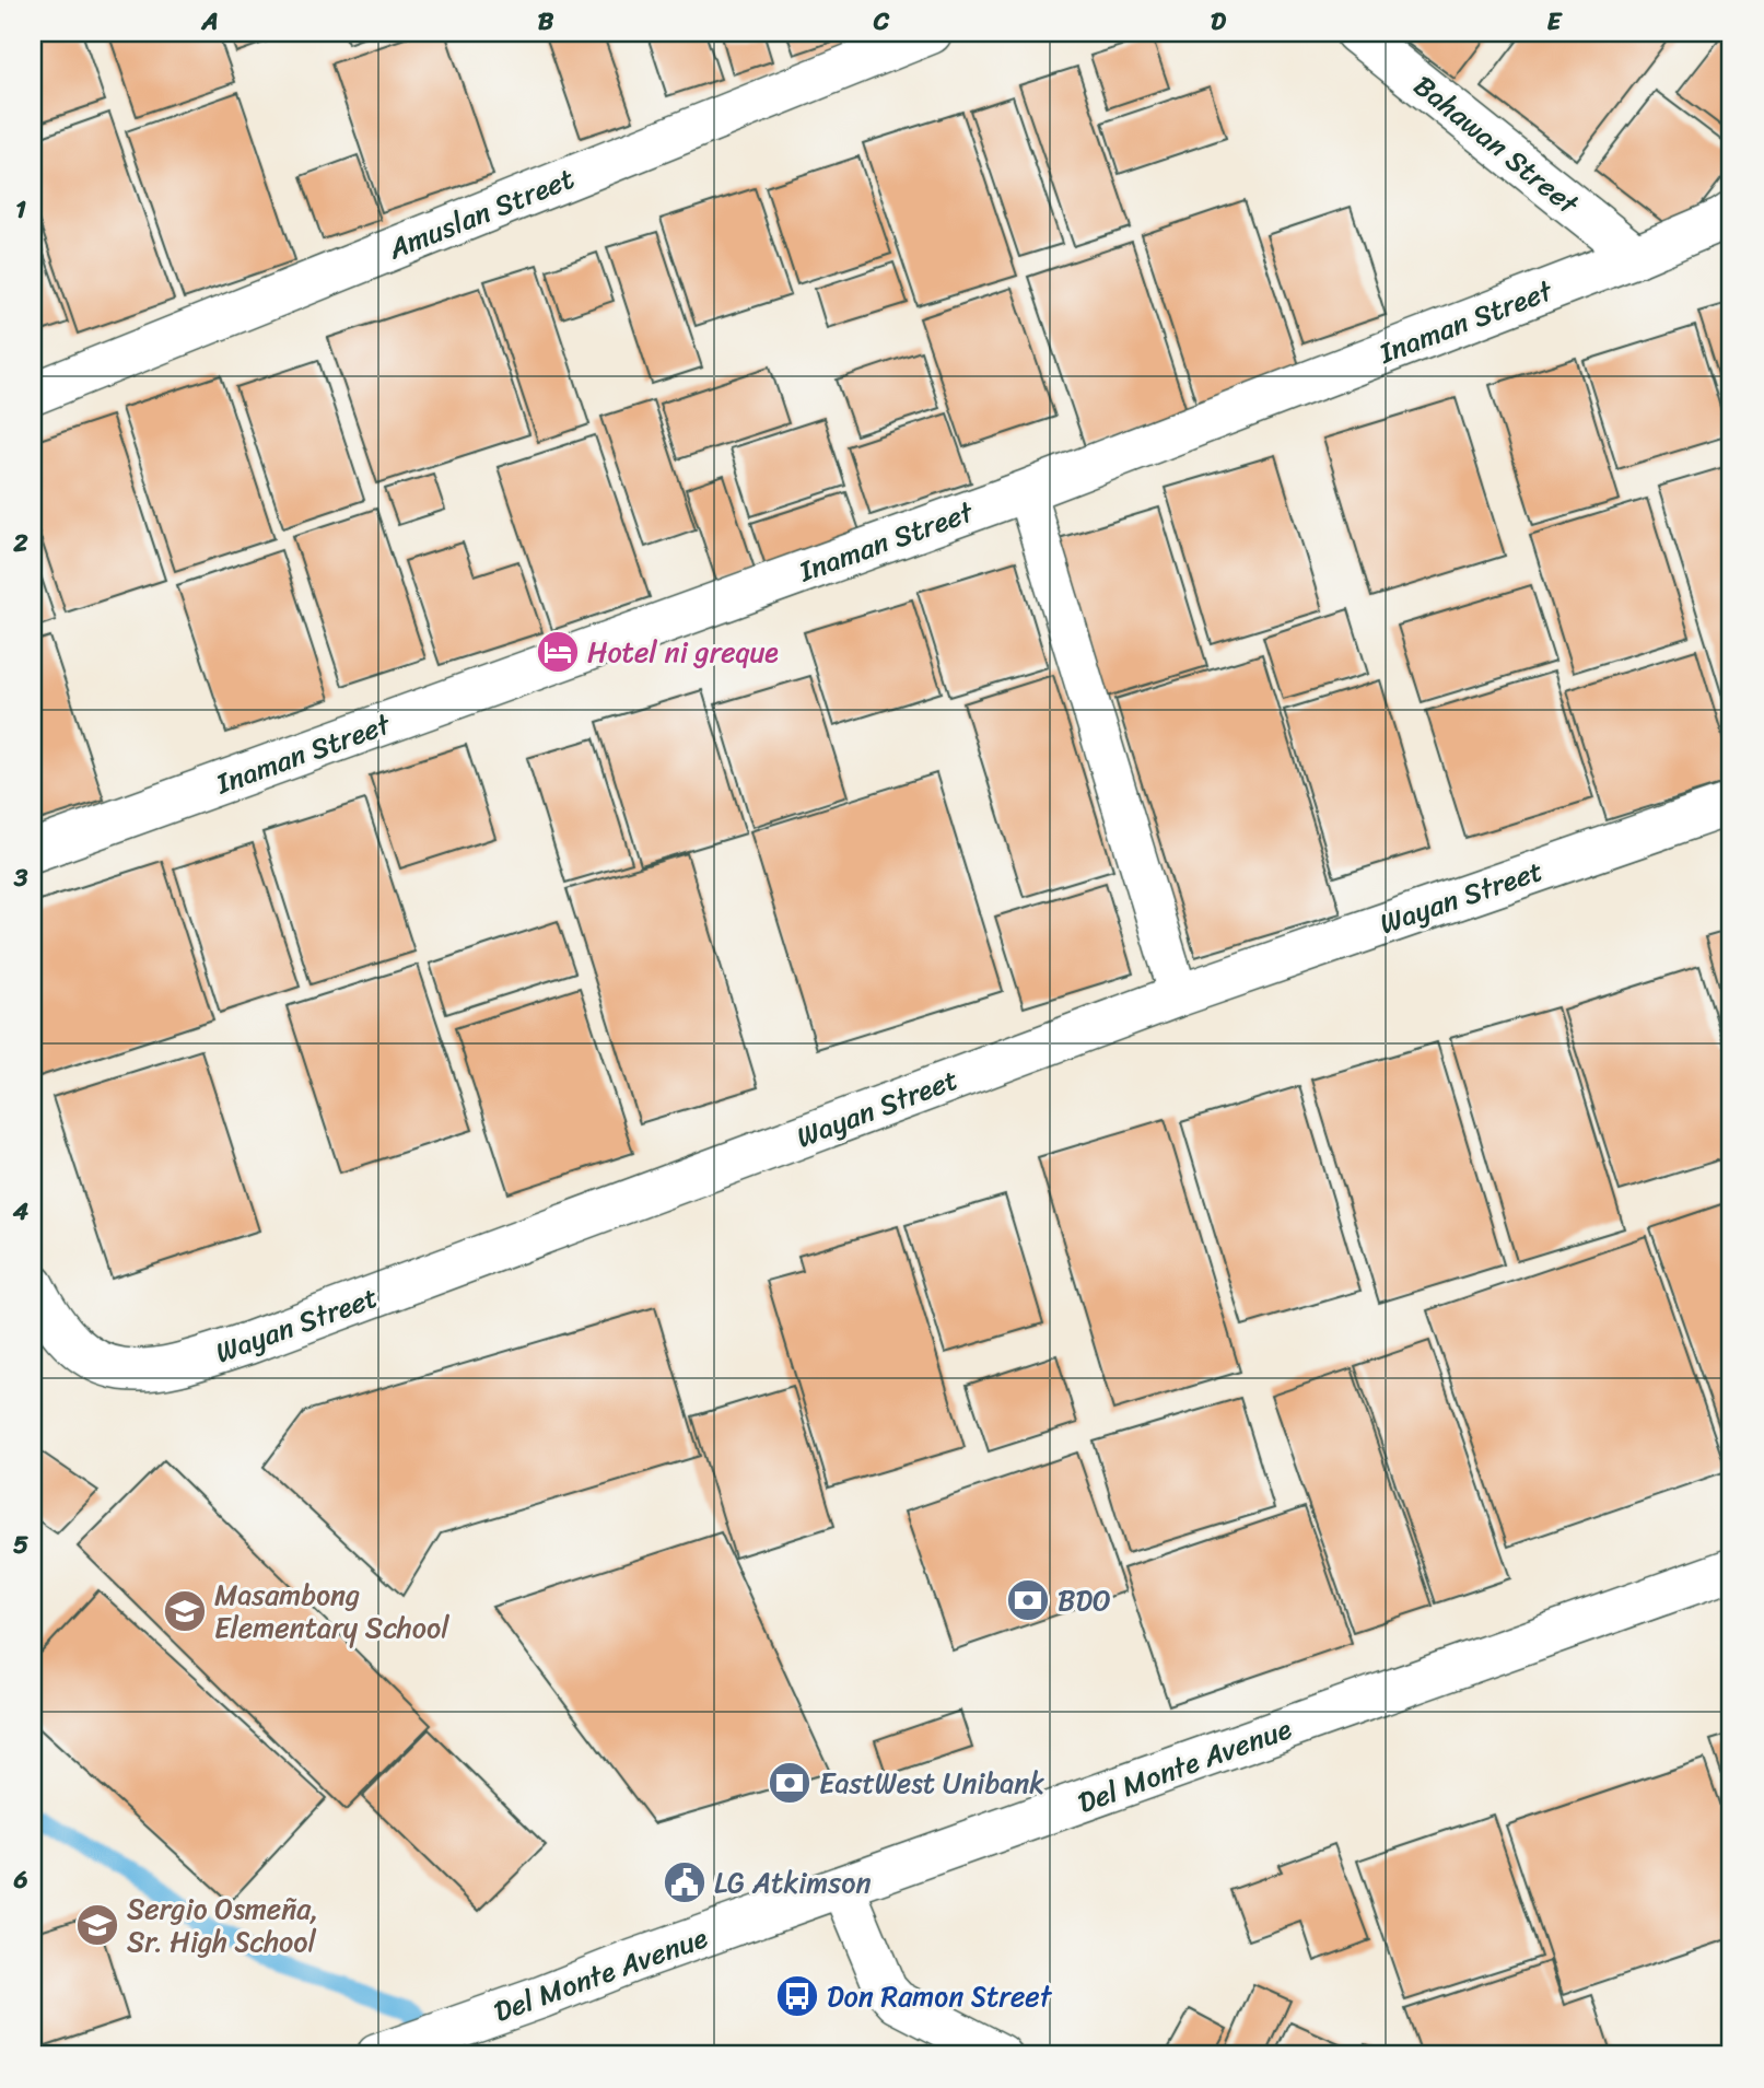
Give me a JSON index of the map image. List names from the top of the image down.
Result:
{
  "streets": {
    "street": [
      "Bahawan Street",
      "Amuslan Street",
      "Inaman Street",
      "Wayan Street",
      "Del Monte Avenue"
    ]
  },
  "crossings": [
    ["Bahawan Street", "Inaman Street"]
  ],
  "places": {
    "hotel": ["Hotel ni greque"],
    "bank": ["BDO", "EastWest Unibank"],
    "school or university": ["Masambong Elementary School", "Sergio Osmeña, Sr. High School"],
    "public building": ["LG Atkimson"],
    "bus stop": ["Don Ramon Street"]
  },
  "grid": {
    "columns": [
      "A",
      "B",
      "C",
      "D",
      "E"
    ],
    "rows": [
      "1",
      "2",
      "3",
      "4",
      "5",
      "6"
    ]
  }
}
